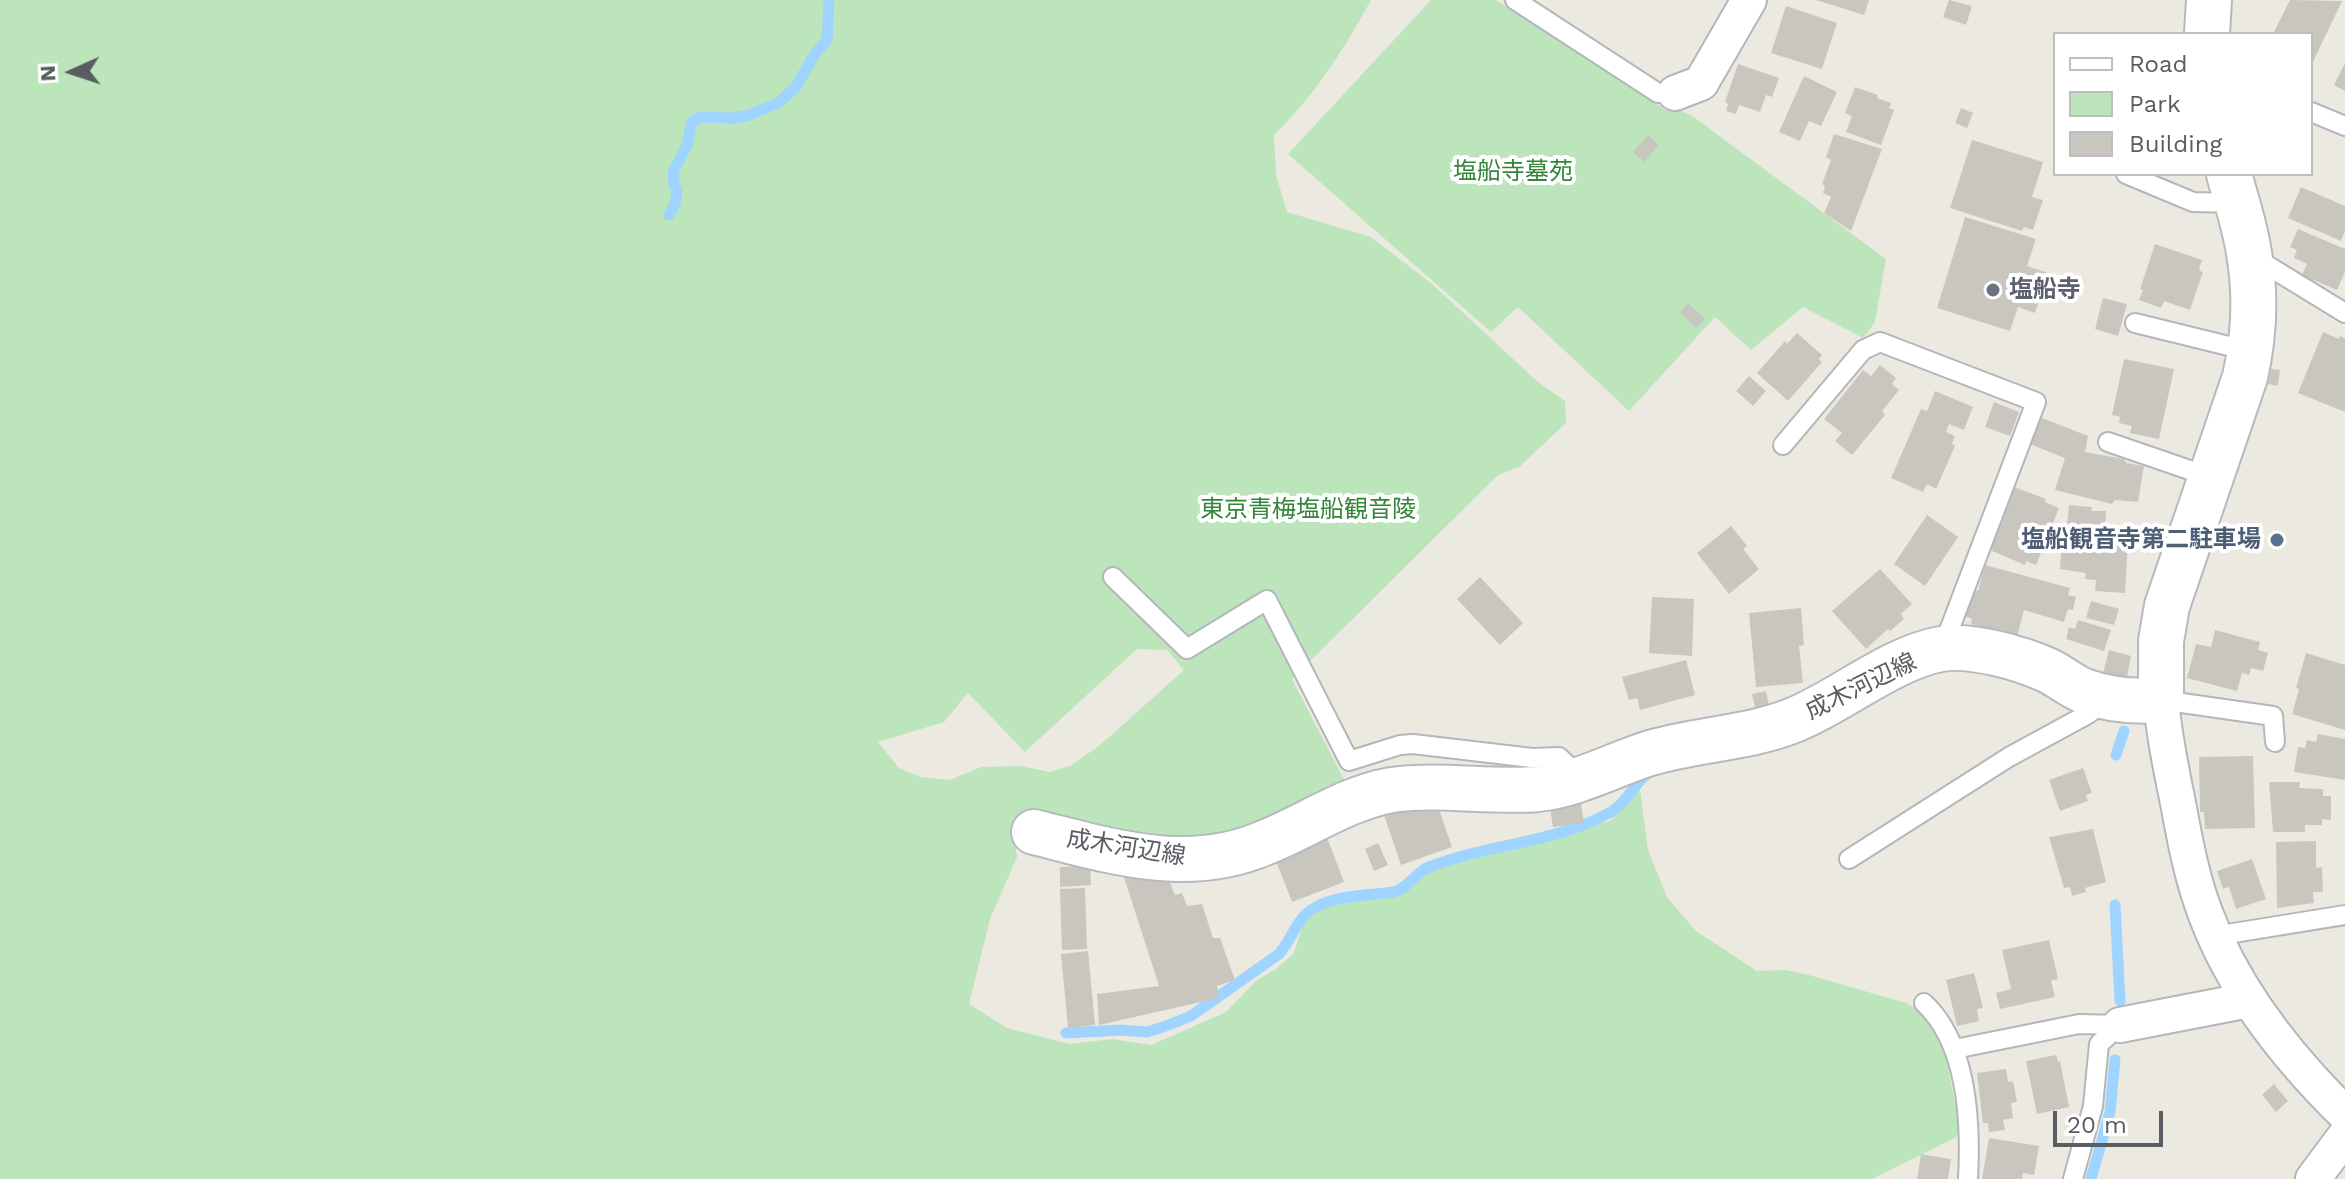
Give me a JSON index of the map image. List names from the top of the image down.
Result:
{
  "streets": {
    "main road": ["成木河辺線"]
  },
  "parks": ["塩船寺墓苑", "東京青梅塩船観音陵"],
  "places": ["塩船寺", "塩船観音寺第二駐車場"],
  "legend": ["Road", "Park", "Building"],
  "scale_bar": "20 m",
  "north": "left"
}
